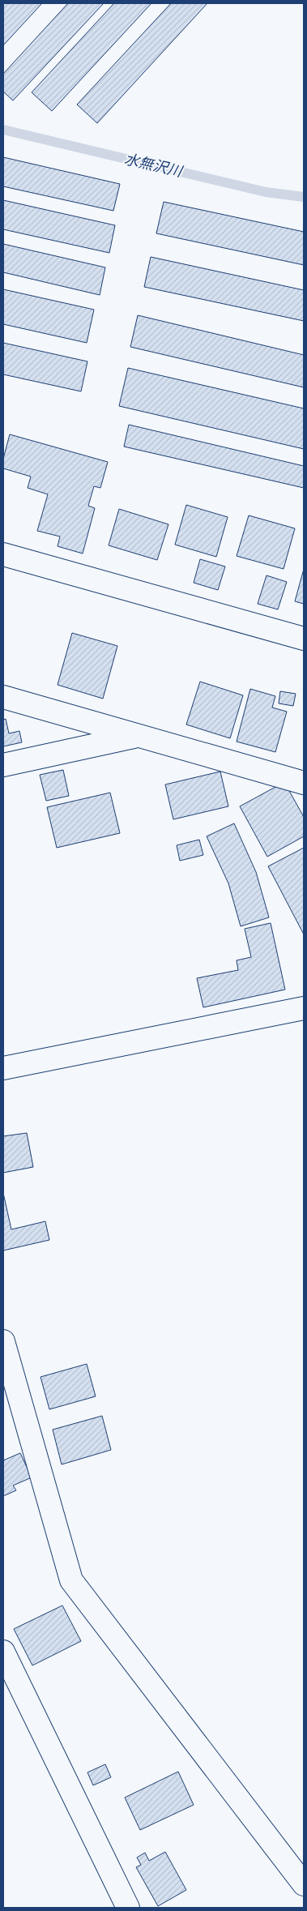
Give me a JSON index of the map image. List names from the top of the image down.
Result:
{
  "water": ["水無沢川"]
}
